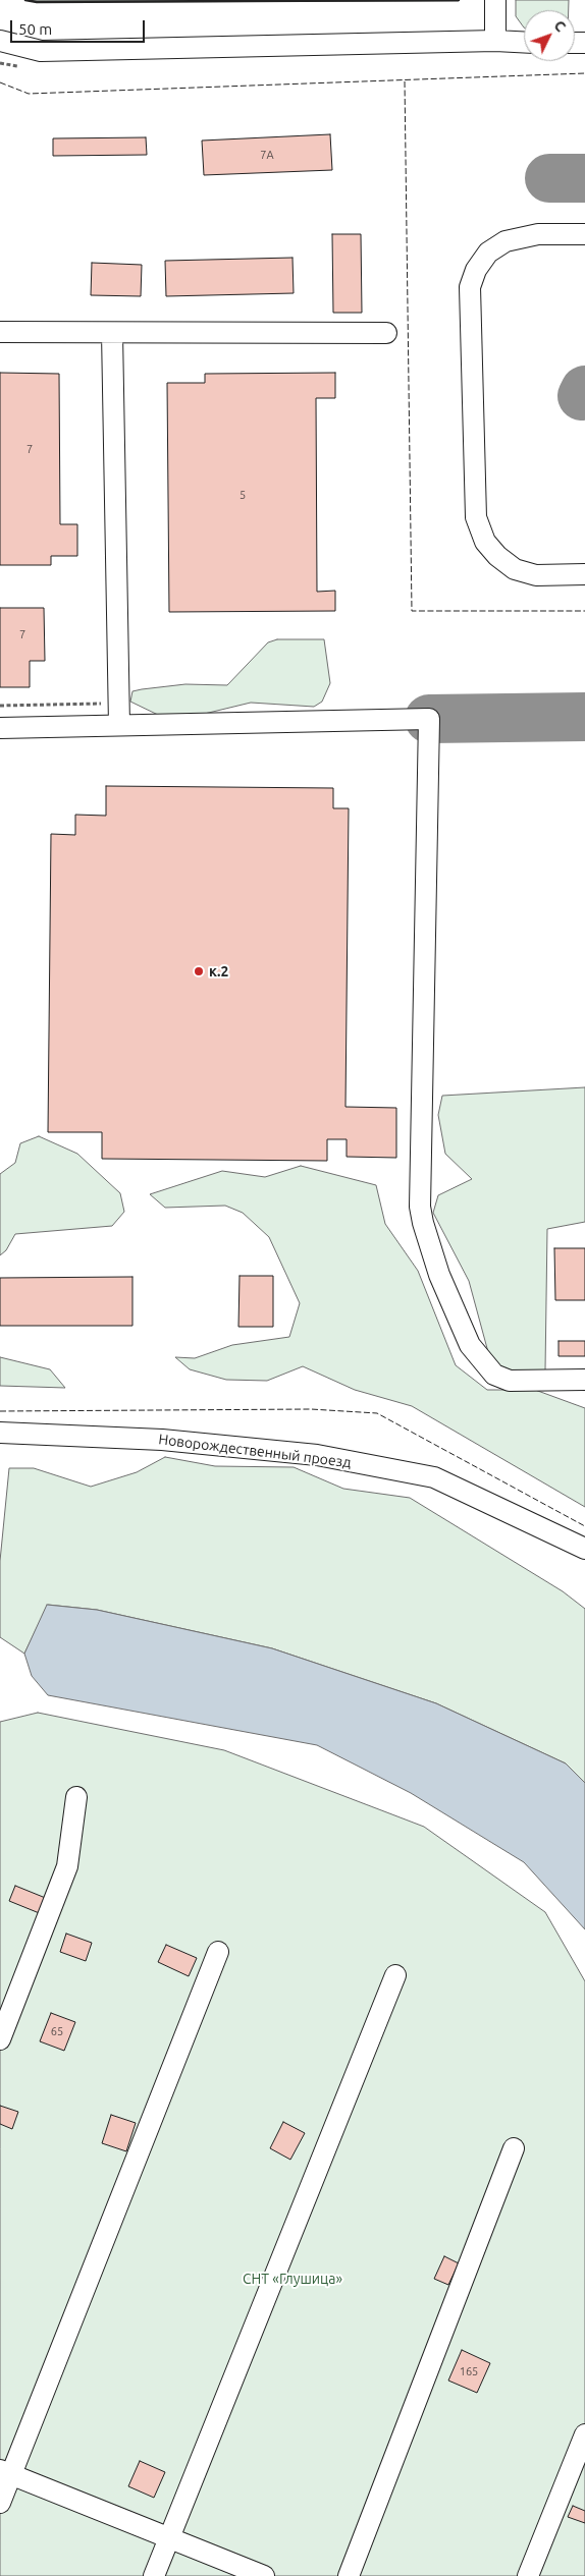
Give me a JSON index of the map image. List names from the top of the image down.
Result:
{
  "streets": {
    "street": ["Новорождественный проезд"]
  },
  "parks": ["СНТ «Глушица»"],
  "places": ["к.2"],
  "house_numbers": [
    "7А",
    "7",
    "5",
    "7",
    "65",
    "165"
  ],
  "scale_bar": "50 m",
  "north": "top right"
}
